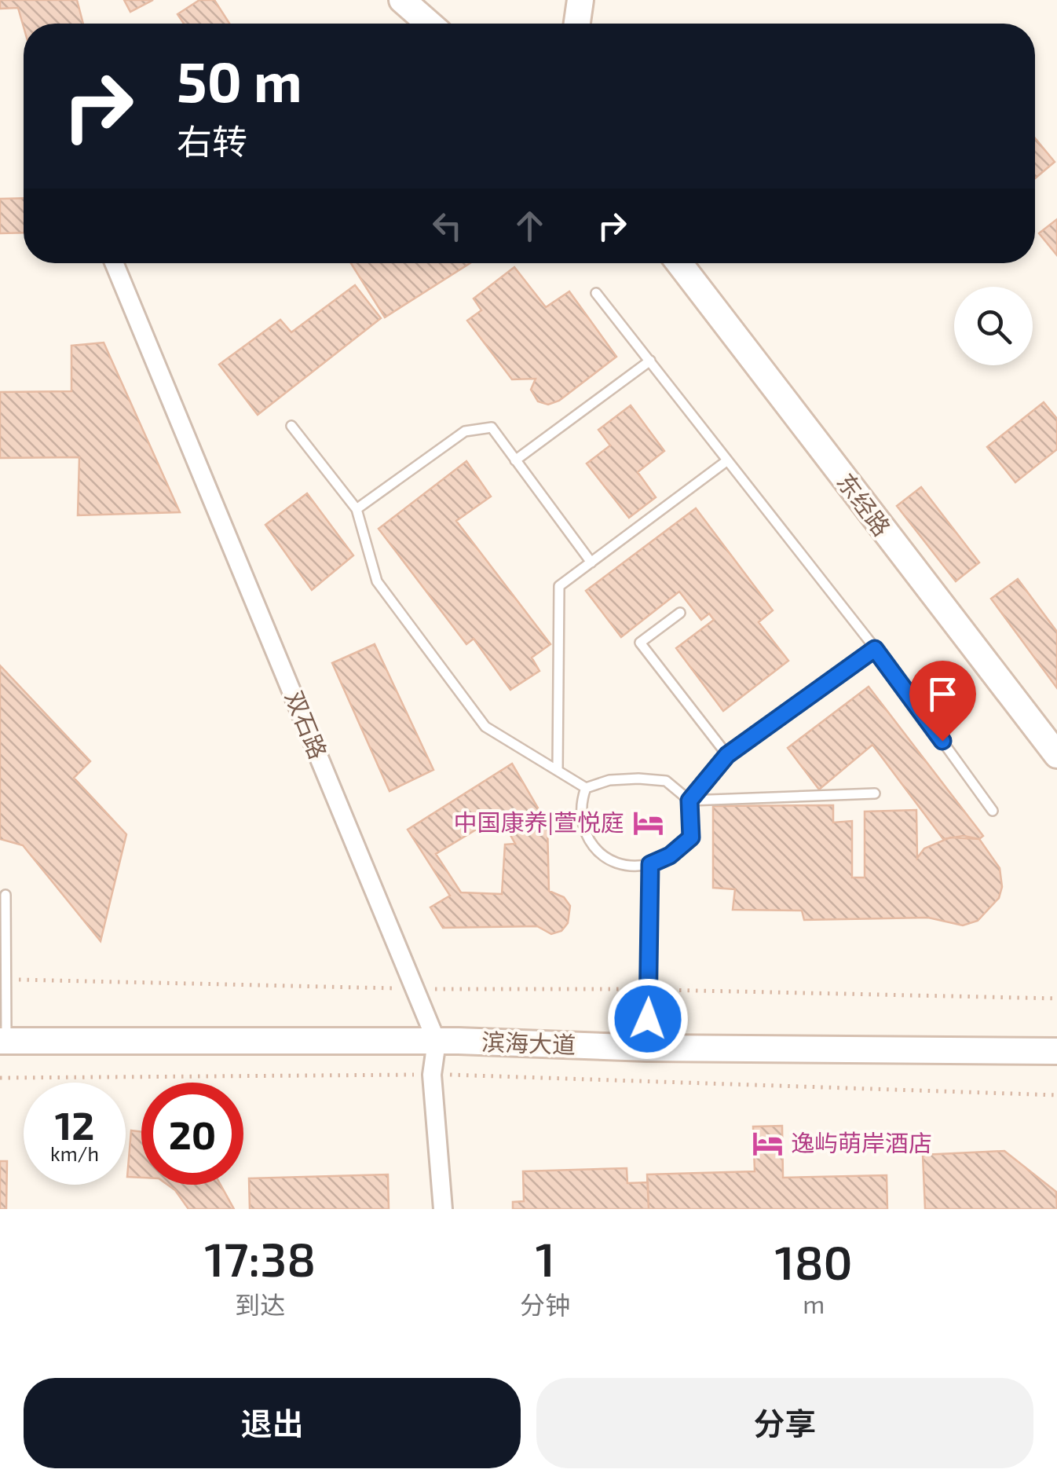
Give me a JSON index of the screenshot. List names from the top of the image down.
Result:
{
  "streets": {
    "main road": ["东经路", "滨海大道"],
    "street": ["双石路"]
  },
  "crossings": [
    ["双石路", "滨海大道"]
  ],
  "places": {
    "hotel": ["中国康养|萱悦庭", "逸屿萌岸酒店"]
  },
  "page": {
    "turn": ["50 m", "右转"],
    "speed": "12 km/h",
    "limit": "20",
    "eta": [
      "17:38",
      "到达",
      "1",
      "分钟",
      "180",
      "m"
    ],
    "buttons": ["退出", "分享"]
  }
}
